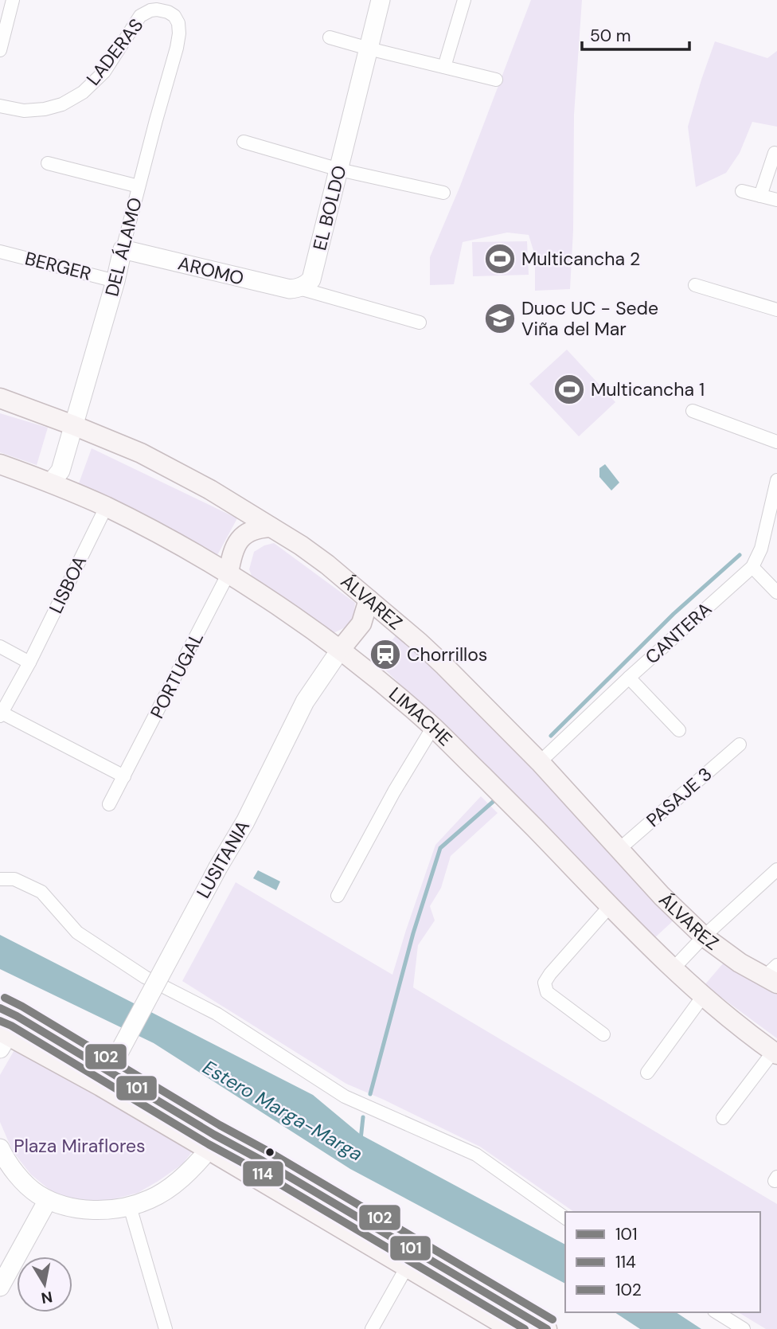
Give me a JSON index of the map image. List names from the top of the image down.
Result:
{
  "streets": {
    "main road": ["ÁLVAREZ", "LIMACHE"],
    "street": [
      "LADERAS",
      "EL BOLDO",
      "DEL ÁLAMO",
      "BERGER",
      "AROMO",
      "LISBOA",
      "CANTERA",
      "PORTUGAL",
      "PASAJE 3",
      "LUSITANIA"
    ]
  },
  "crossings": [
    ["LADERAS", "DEL ÁLAMO"],
    ["EL BOLDO", "AROMO"],
    ["DEL ÁLAMO", "BERGER"],
    ["DEL ÁLAMO", "AROMO"],
    ["DEL ÁLAMO", "ÁLVAREZ"],
    ["DEL ÁLAMO", "LIMACHE"],
    ["LISBOA", "LIMACHE"],
    ["ÁLVAREZ", "CANTERA"],
    ["ÁLVAREZ", "PASAJE 3"],
    ["PORTUGAL", "LIMACHE"],
    ["LIMACHE", "LUSITANIA"]
  ],
  "water": ["Estero Marga-Marga"],
  "parks": ["Plaza Miraflores"],
  "places": {
    "sports": ["Multicancha 2", "Multicancha 1"],
    "school or university": ["Duoc UC - Sede Viña del Mar"],
    "station": ["Chorrillos"]
  },
  "lines": ["transit line 102", "transit line 101", "transit line 114"],
  "legend": ["101", "114", "102"],
  "scale_bar": "50 m",
  "north": "bottom"
}
